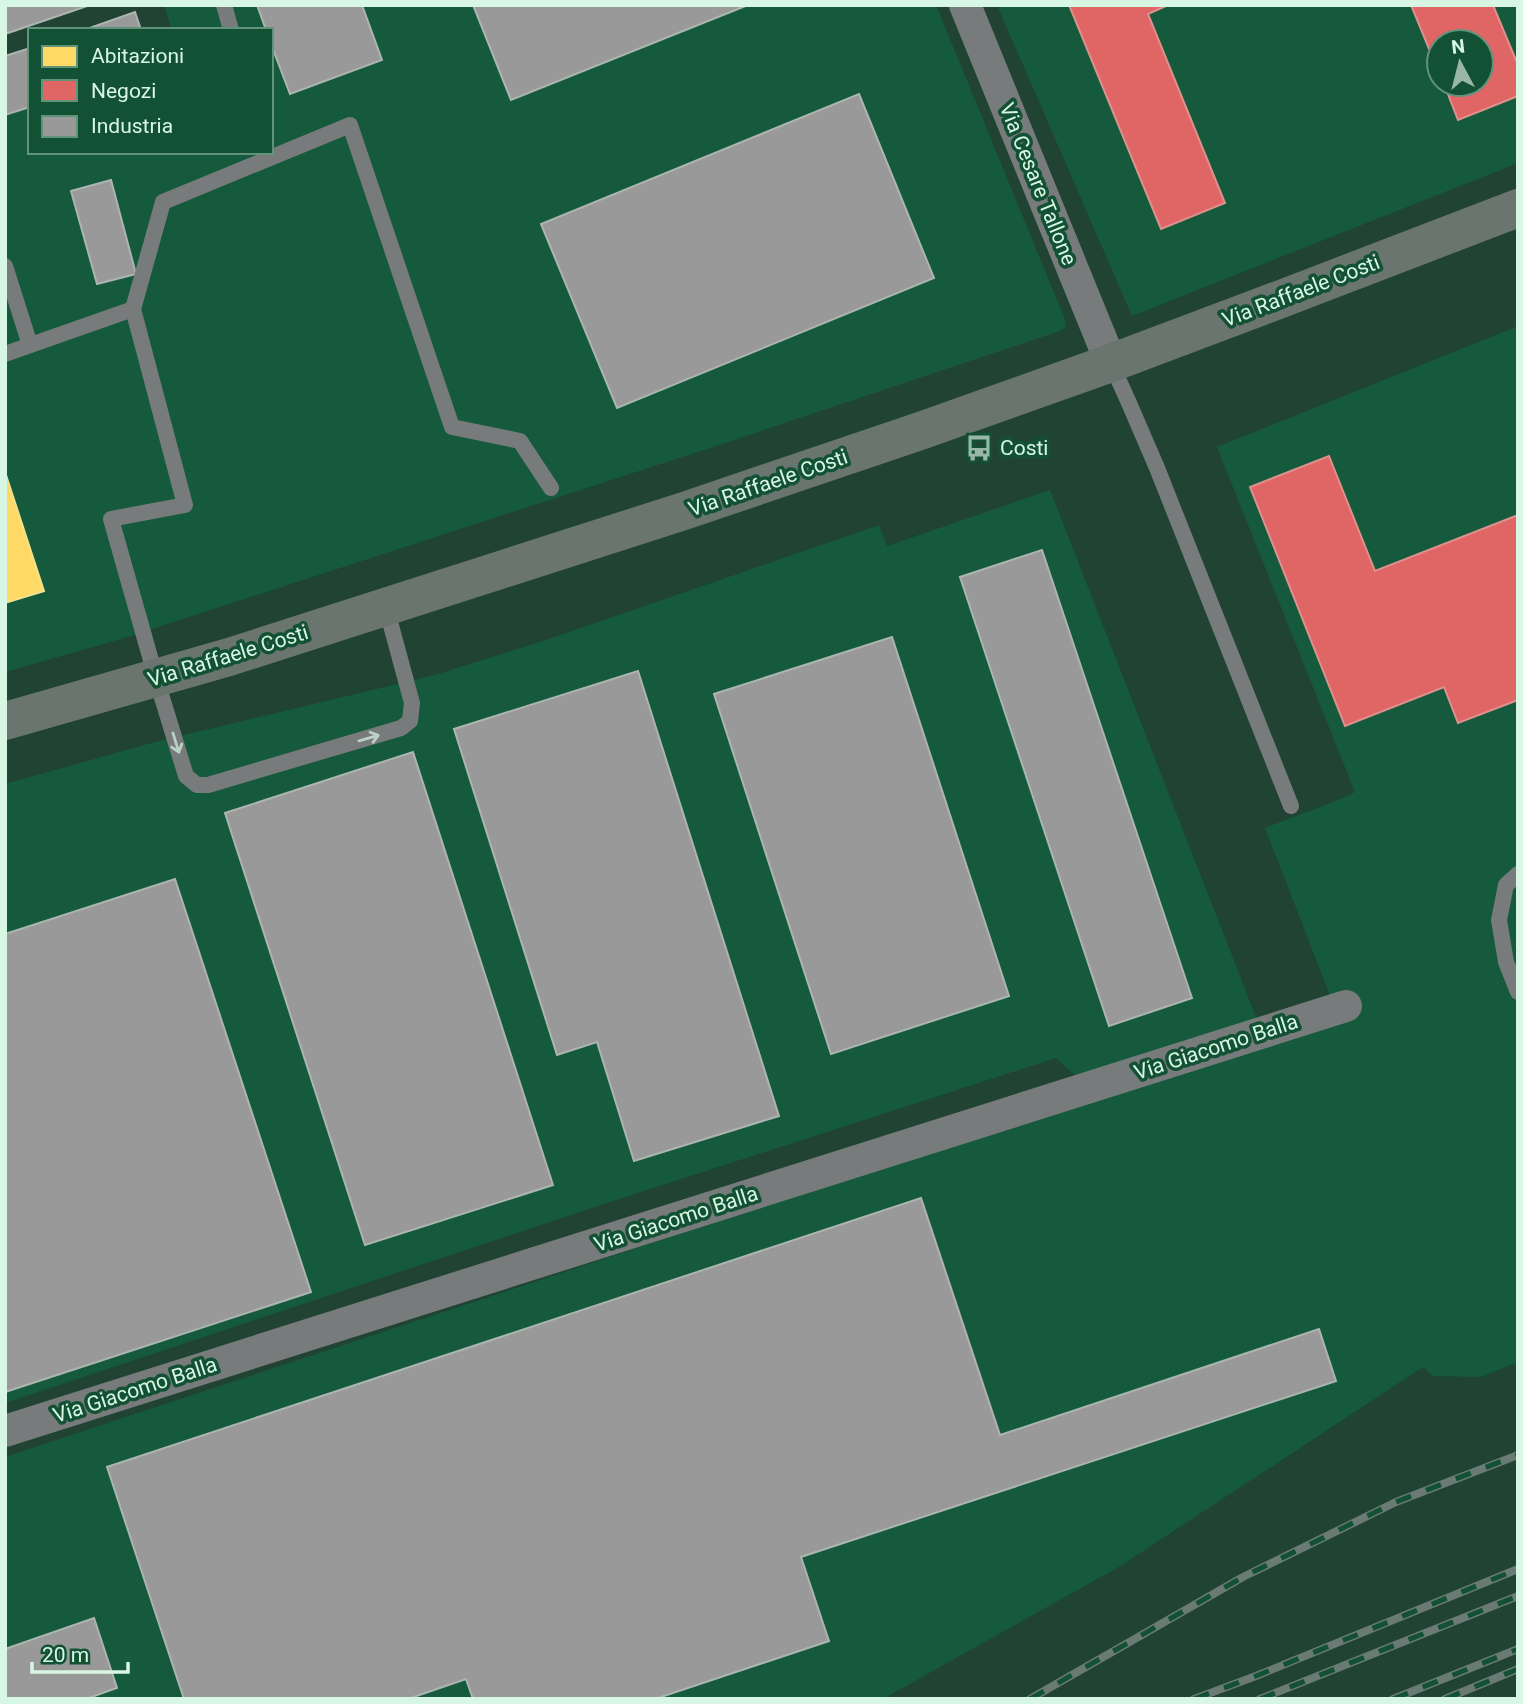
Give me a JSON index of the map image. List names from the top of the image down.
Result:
{
  "streets": {
    "street": ["Via Cesare Tallone", "Via Raffaele Costi", "Via Giacomo Balla"]
  },
  "crossings": [
    ["Via Cesare Tallone", "Via Raffaele Costi"]
  ],
  "places": {
    "bus stop": ["Costi"]
  },
  "legend": ["Abitazioni", "Negozi", "Industria"],
  "scale_bar": "20 m",
  "north": "top"
}
